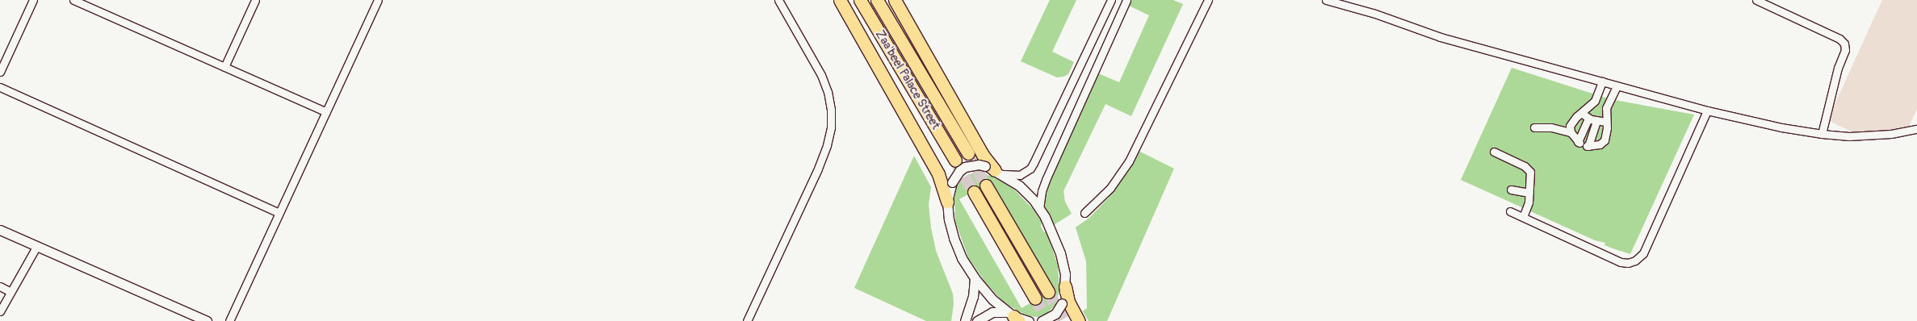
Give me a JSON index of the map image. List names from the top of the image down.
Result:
{
  "streets": {
    "main road": ["Zaa'beel Palace Street"]
  }
}
